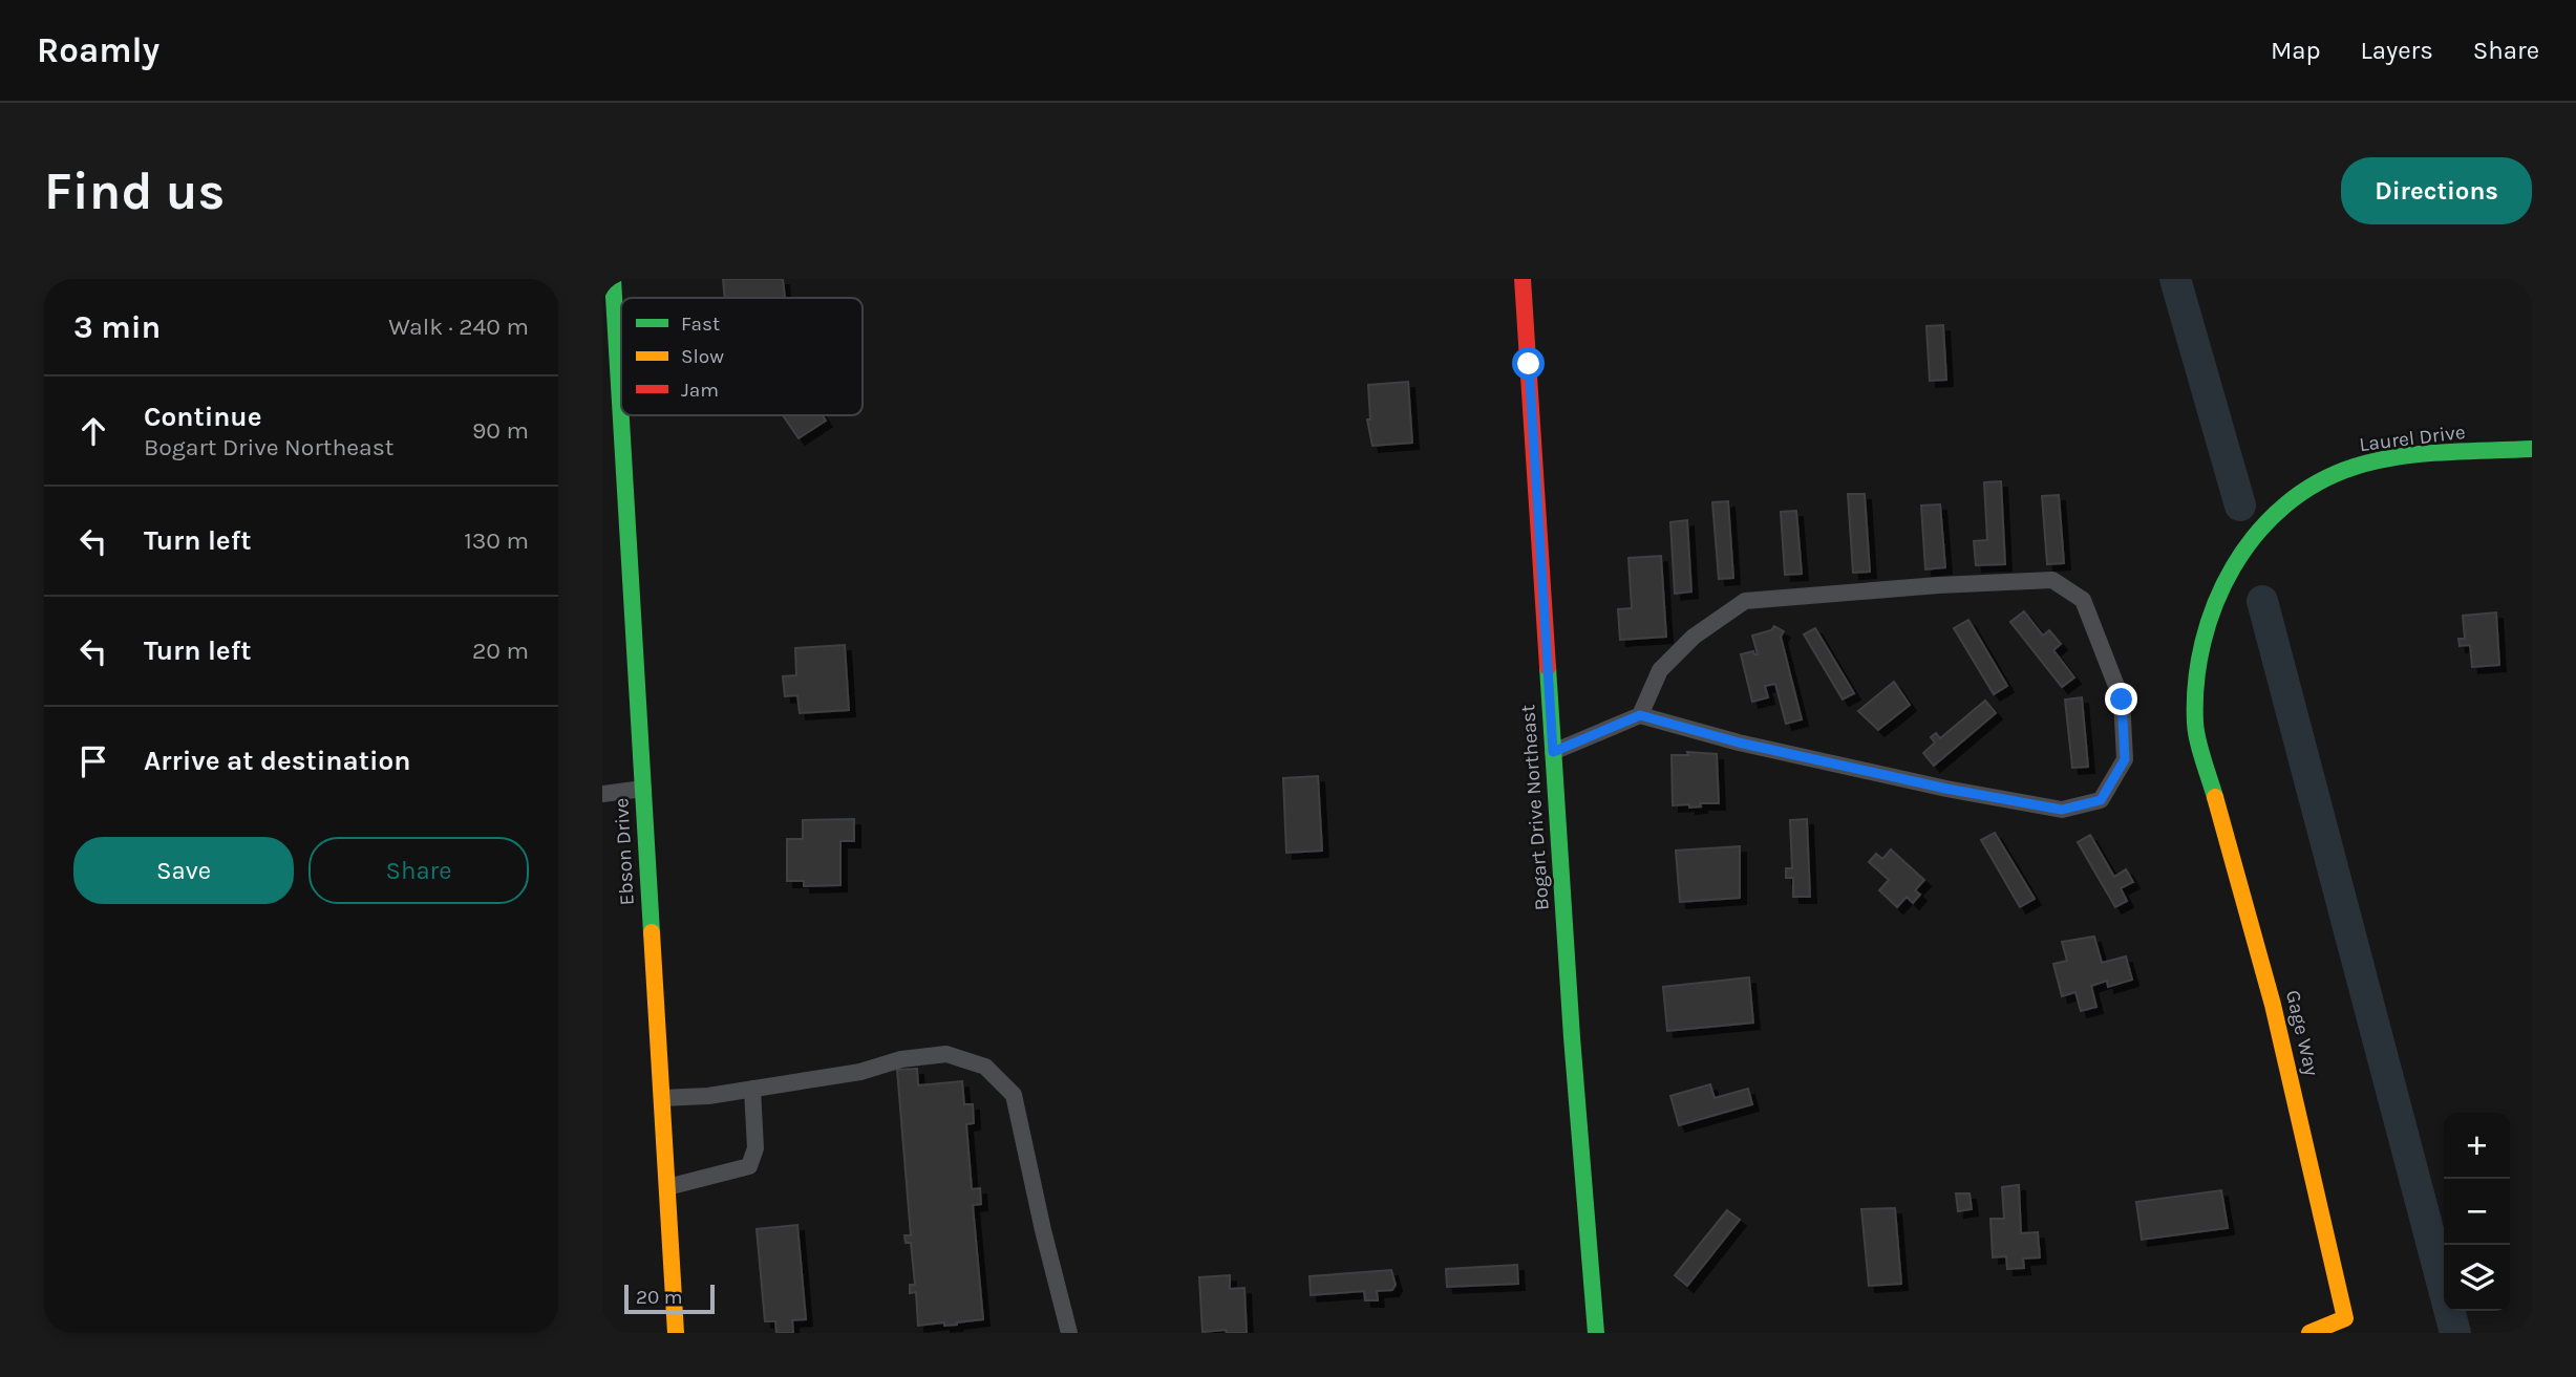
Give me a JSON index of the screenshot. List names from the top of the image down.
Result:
{
  "streets": {
    "street": [
      "Laurel Drive",
      "Bogart Drive Northeast",
      "Ebson Drive",
      "Gage Way"
    ]
  },
  "crossings": [
    ["Laurel Drive", "Gage Way"]
  ],
  "legend": ["Fast", "Slow", "Jam"],
  "scale_bar": "20 m",
  "page": {
    "header": "Roamly",
    "nav": ["Map", "Layers", "Share"],
    "buttons": [
      "Directions",
      ["Save", "Share"]
    ],
    "title": "Find us",
    "heading": ["3 min", "Walk · 240 m"],
    "list": [
      ["Continue", "Bogart Drive Northeast", "90 m"],
      ["Turn left", "130 m"],
      ["Turn left", "20 m"],
      "Arrive at destination"
    ],
    "map_buttons": ["+", "−"],
    "scale": "20 m"
  }
}
